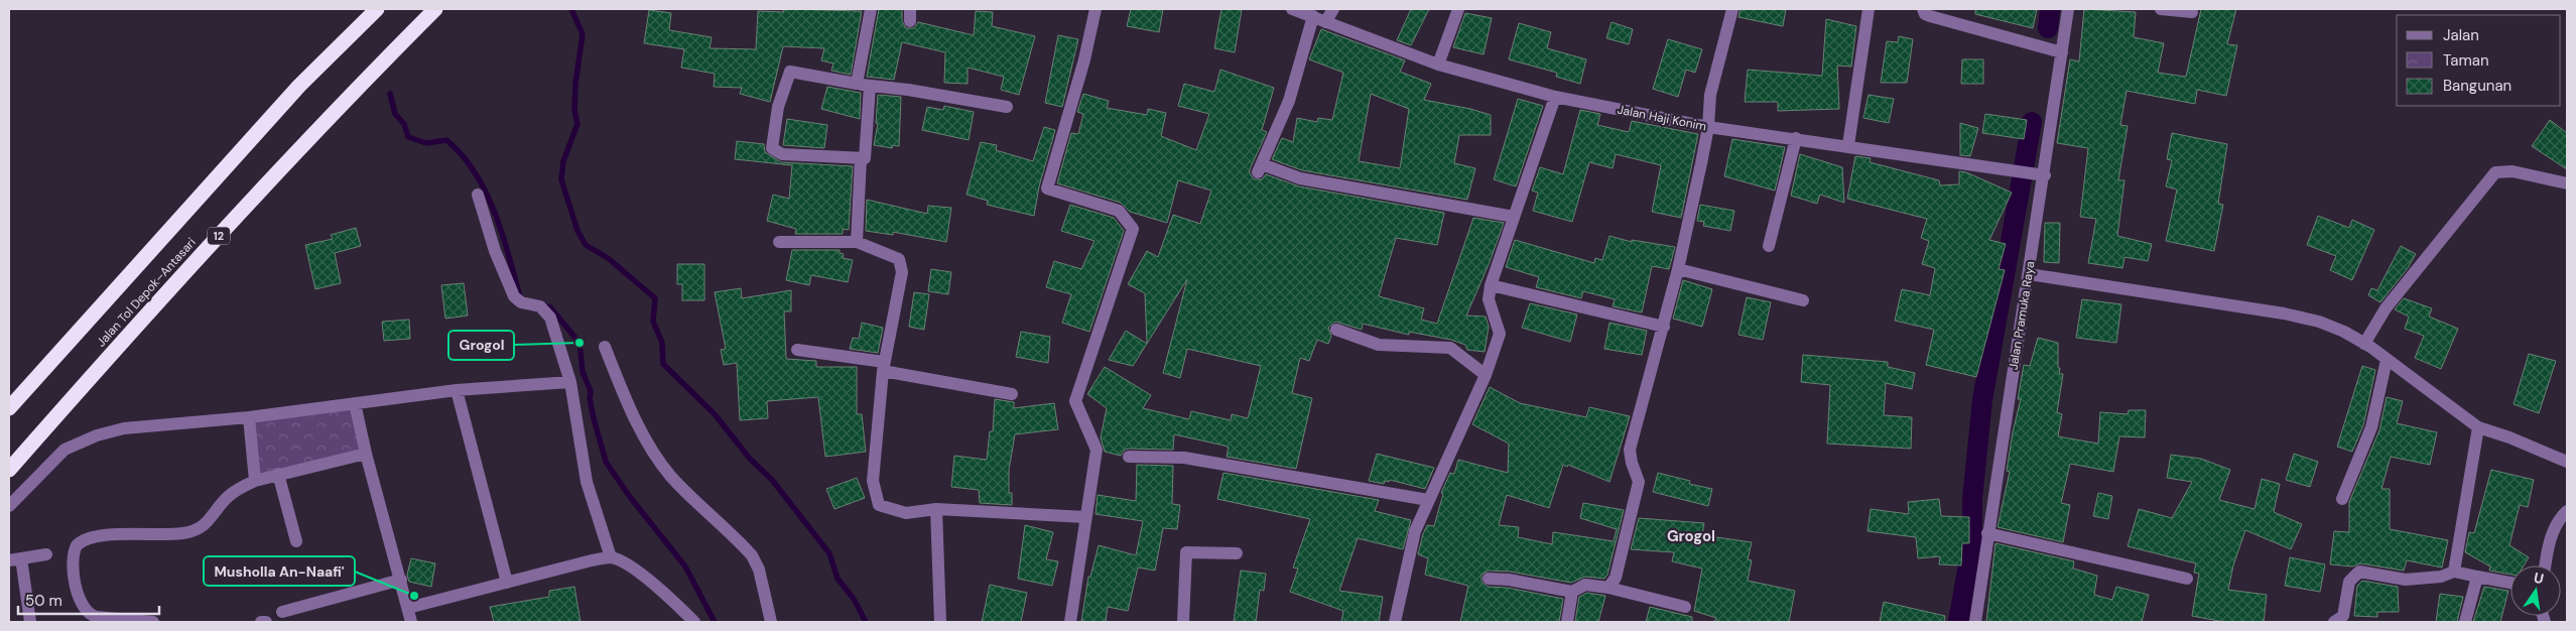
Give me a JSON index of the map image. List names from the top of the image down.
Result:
{
  "streets": {
    "highway": ["12", "Jalan Tol Depok–Antasari"],
    "street": ["Jalan Haji Konim", "Jalan Pramuka Raya"]
  },
  "crossings": [
    ["Jalan Haji Konim", "Jalan Pramuka Raya"]
  ],
  "districts": ["Grogol"],
  "places": ["Grogol", "Musholla An-Naafi'"],
  "legend": ["Jalan", "Taman", "Bangunan"],
  "scale_bar": "50 m",
  "north": "top"
}
